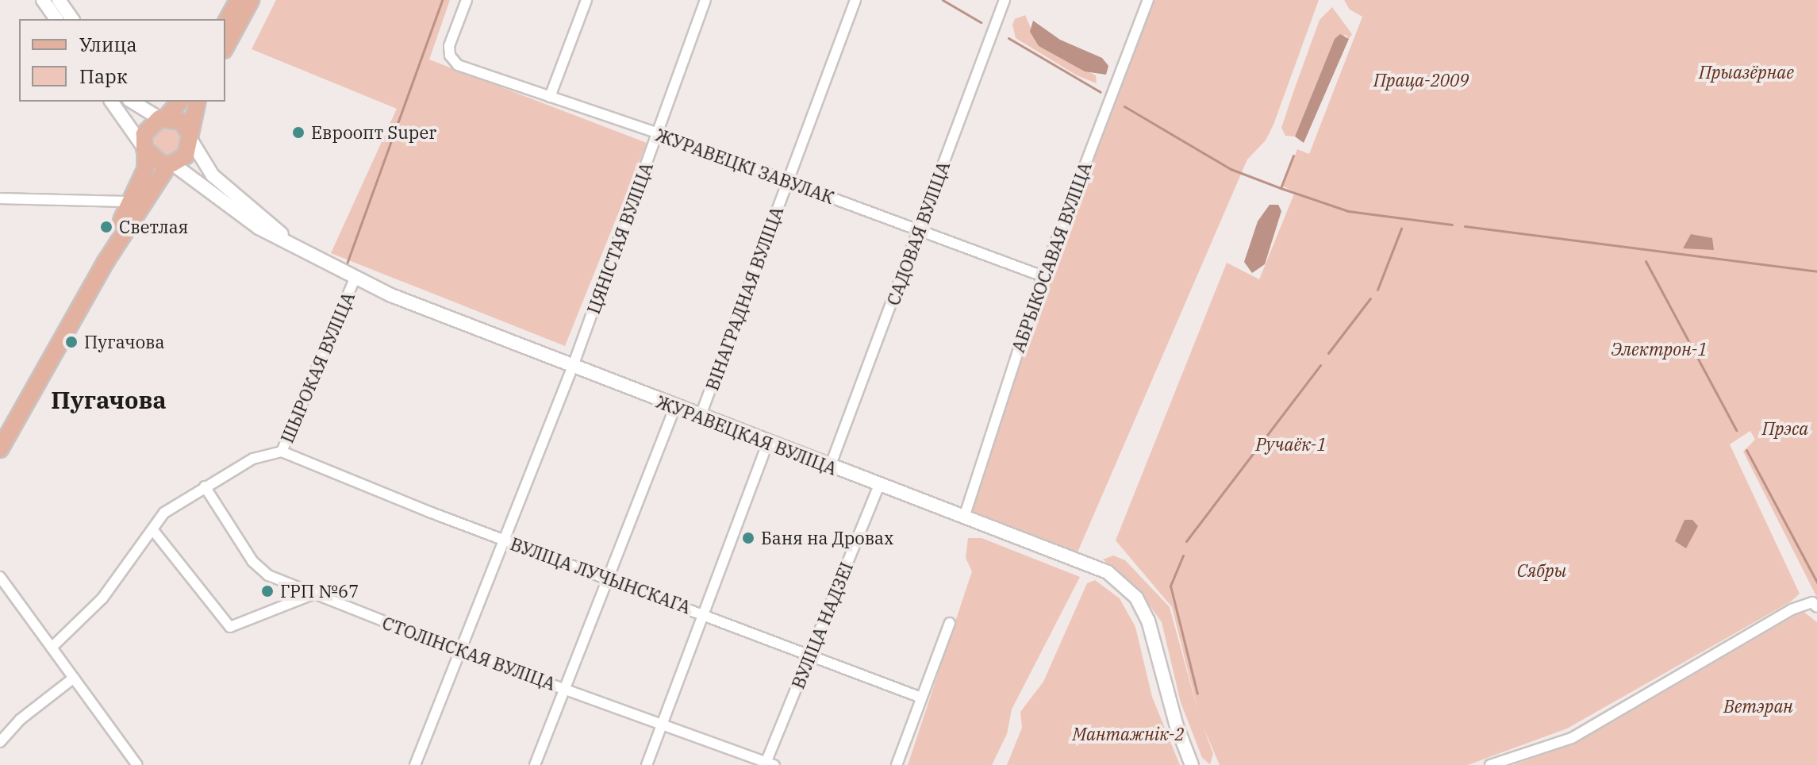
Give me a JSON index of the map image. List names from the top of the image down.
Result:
{
  "streets": {
    "street": [
      "ЖУРАВЕЦКІ ЗАВУЛАК",
      "САДОВАЯ ВУЛІЦА",
      "ЦЯНІСТАЯ ВУЛІЦА",
      "АБРЫКОСАВАЯ ВУЛІЦА",
      "ВІНАГРАДНАЯ ВУЛІЦА",
      "ШЫРОКАЯ ВУЛІЦА",
      "ЖУРАВЕЦКАЯ ВУЛІЦА",
      "ВУЛІЦА ЛУЧЫНСКАГА",
      "ВУЛІЦА НАДЗЕІ",
      "СТОЛІНСКАЯ ВУЛІЦА"
    ]
  },
  "crossings": [
    ["ЖУРАВЕЦКІ ЗАВУЛАК", "САДОВАЯ ВУЛІЦА"],
    ["ЖУРАВЕЦКІ ЗАВУЛАК", "ЦЯНІСТАЯ ВУЛІЦА"],
    ["ЖУРАВЕЦКІ ЗАВУЛАК", "АБРЫКОСАВАЯ ВУЛІЦА"],
    ["ЖУРАВЕЦКІ ЗАВУЛАК", "ВІНАГРАДНАЯ ВУЛІЦА"],
    ["САДОВАЯ ВУЛІЦА", "ЖУРАВЕЦКАЯ ВУЛІЦА"],
    ["ЦЯНІСТАЯ ВУЛІЦА", "ЖУРАВЕЦКАЯ ВУЛІЦА"],
    ["ЦЯНІСТАЯ ВУЛІЦА", "ВУЛІЦА ЛУЧЫНСКАГА"],
    ["ЦЯНІСТАЯ ВУЛІЦА", "СТОЛІНСКАЯ ВУЛІЦА"],
    ["АБРЫКОСАВАЯ ВУЛІЦА", "ЖУРАВЕЦКАЯ ВУЛІЦА"],
    ["ВІНАГРАДНАЯ ВУЛІЦА", "ЖУРАВЕЦКАЯ ВУЛІЦА"],
    ["ШЫРОКАЯ ВУЛІЦА", "ЖУРАВЕЦКАЯ ВУЛІЦА"],
    ["ШЫРОКАЯ ВУЛІЦА", "ВУЛІЦА ЛУЧЫНСКАГА"],
    ["ШЫРОКАЯ ВУЛІЦА", "СТОЛІНСКАЯ ВУЛІЦА"],
    ["ЖУРАВЕЦКАЯ ВУЛІЦА", "ВУЛІЦА НАДЗЕІ"],
    ["ВУЛІЦА ЛУЧЫНСКАГА", "ВУЛІЦА НАДЗЕІ"],
    ["ВУЛІЦА НАДЗЕІ", "СТОЛІНСКАЯ ВУЛІЦА"]
  ],
  "districts": ["Пугачова"],
  "parks": [
    "Прыазёрнае",
    "Праца-2009",
    "Электрон-1",
    "Прэса",
    "Ручаёк-1",
    "Сябры",
    "Ветэран",
    "Мантажнік-2"
  ],
  "places": [
    "Евроопт Super",
    "Светлая",
    "Пугачова",
    "Баня на Дровах",
    "ГРП №67"
  ],
  "legend": ["Улица", "Парк"]
}
